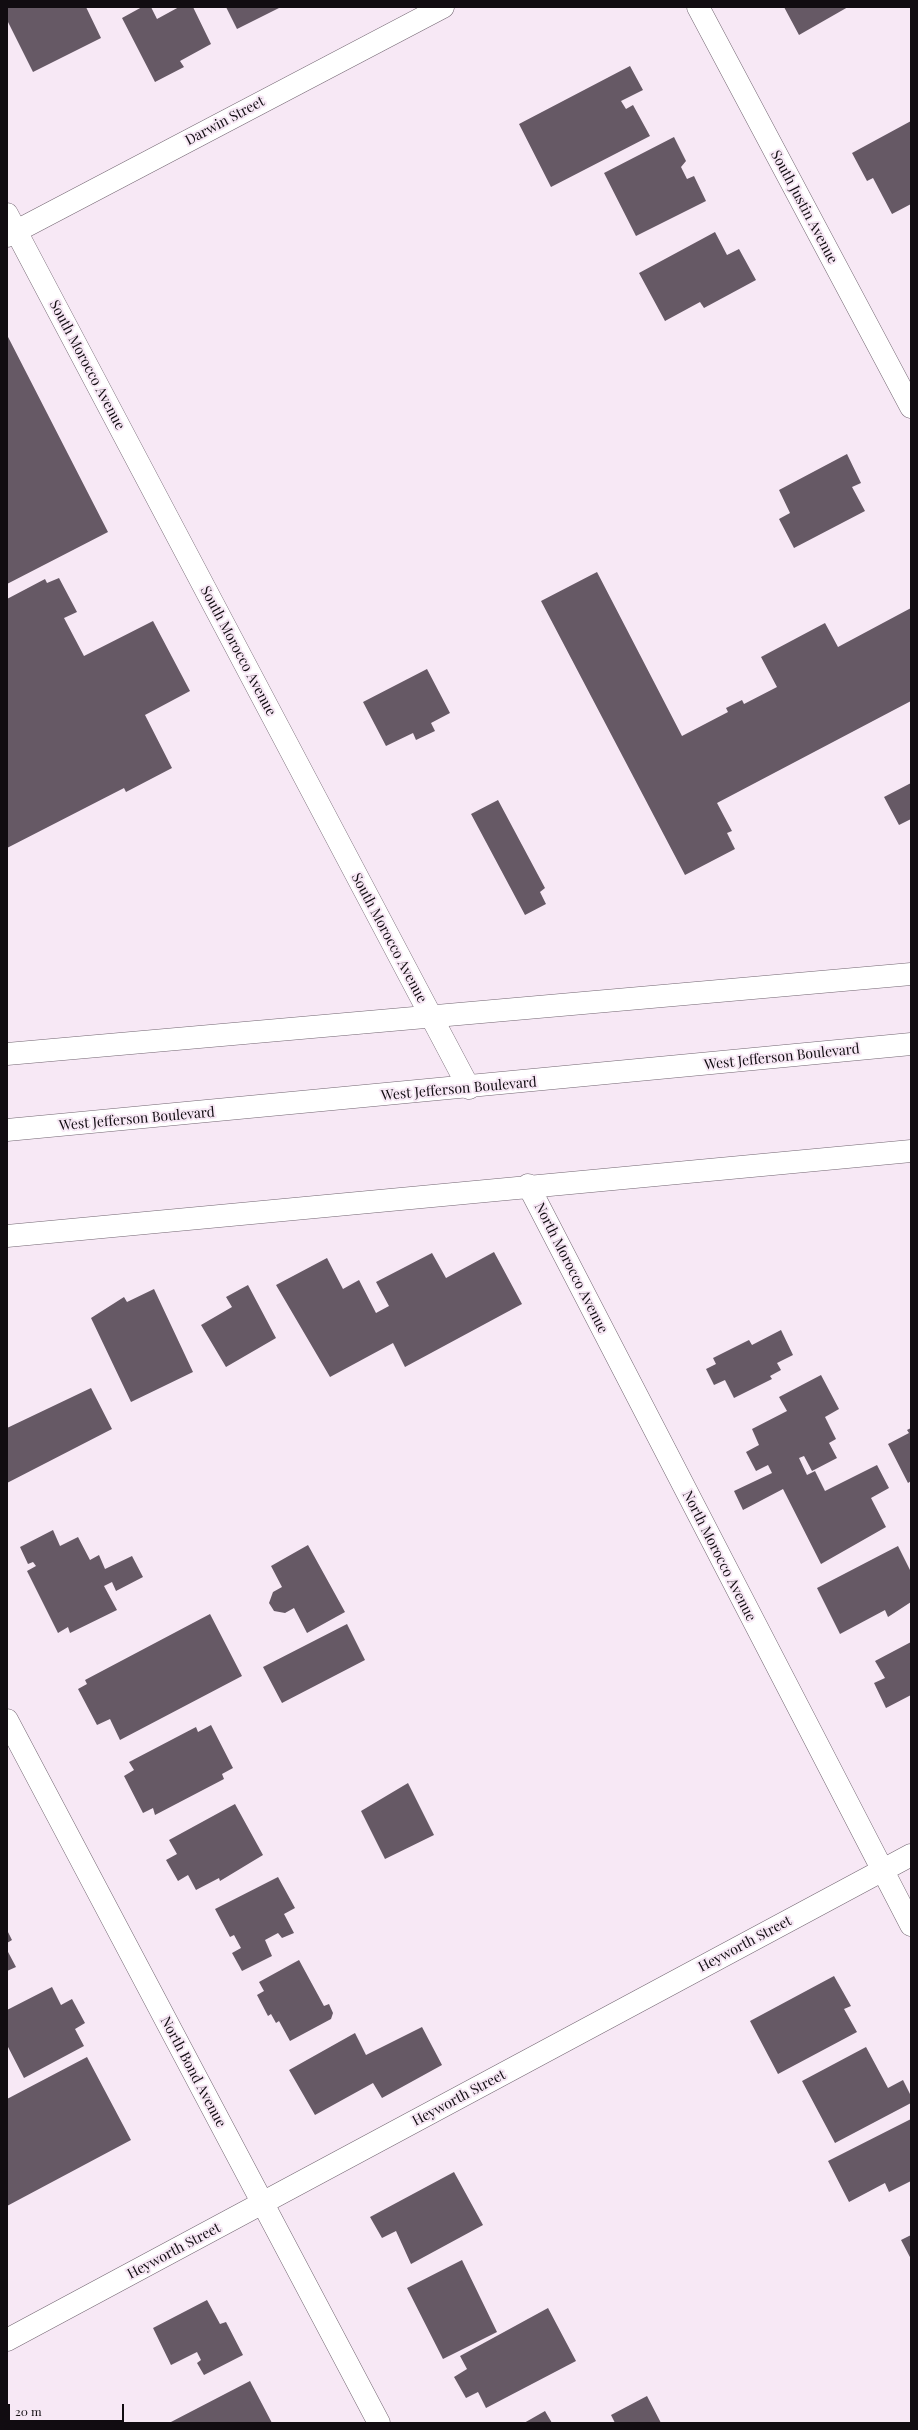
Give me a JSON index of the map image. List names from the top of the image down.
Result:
{
  "streets": {
    "street": [
      "Darwin Street",
      "South Justin Avenue",
      "South Morocco Avenue",
      "West Jefferson Boulevard",
      "North Morocco Avenue",
      "Heyworth Street",
      "North Bond Avenue"
    ]
  },
  "crossings": [
    ["Darwin Street", "South Morocco Avenue"],
    ["South Morocco Avenue", "West Jefferson Boulevard"],
    ["North Morocco Avenue", "Heyworth Street"],
    ["Heyworth Street", "North Bond Avenue"]
  ],
  "scale_bar": "20 m"
}
